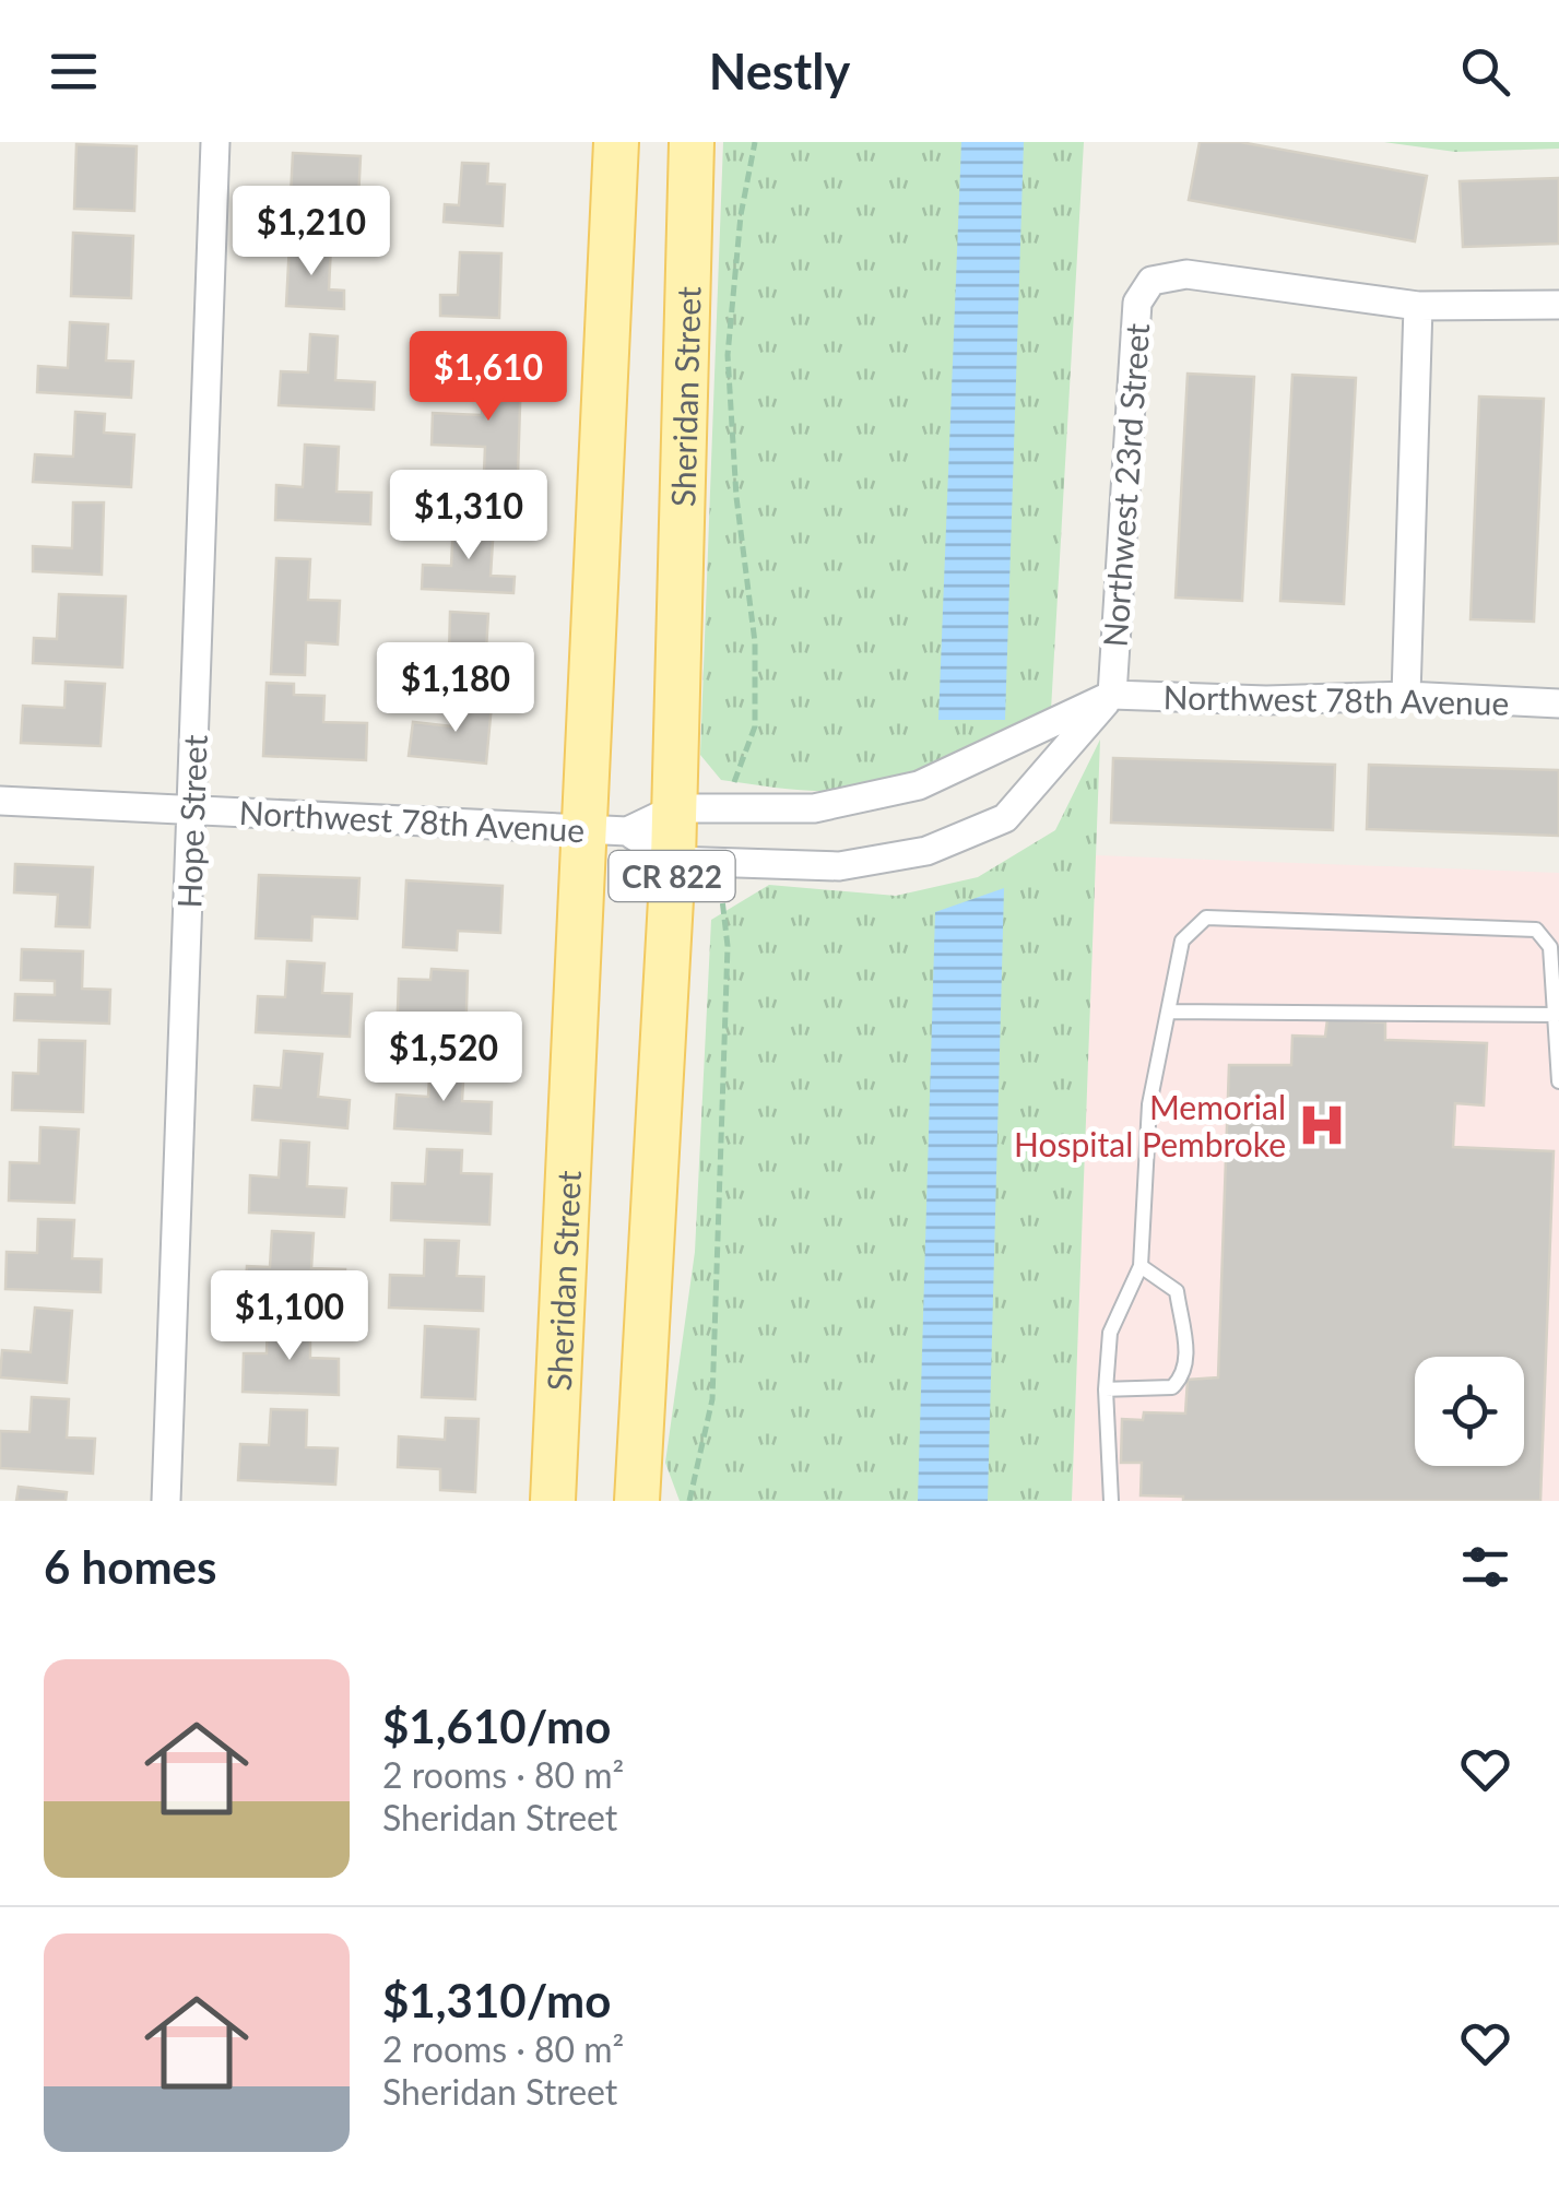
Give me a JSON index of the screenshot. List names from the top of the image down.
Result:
{
  "streets": {
    "main road": ["Sheridan Street", "CR 822"],
    "street": ["Northwest 23rd Street", "Northwest 78th Avenue", "Hope Street"]
  },
  "crossings": [
    ["Sheridan Street", "Northwest 78th Avenue"],
    ["Northwest 23rd Street", "Northwest 78th Avenue"],
    ["Northwest 78th Avenue", "Hope Street"]
  ],
  "places": {
    "hospital": ["Memorial Hospital Pembroke"]
  },
  "page": {
    "header": "Nestly",
    "price": [
      "$1,210",
      "$1,610",
      "$1,310",
      "$1,180",
      "$1,520",
      "$1,100"
    ],
    "heading": "6 homes",
    "list": [
      {
        "name": "$1,610/mo",
        "note": "2 rooms · 80 m² · Sheridan Street"
      },
      {
        "name": "$1,310/mo",
        "note": "2 rooms · 80 m² · Sheridan Street"
      }
    ]
  }
}
